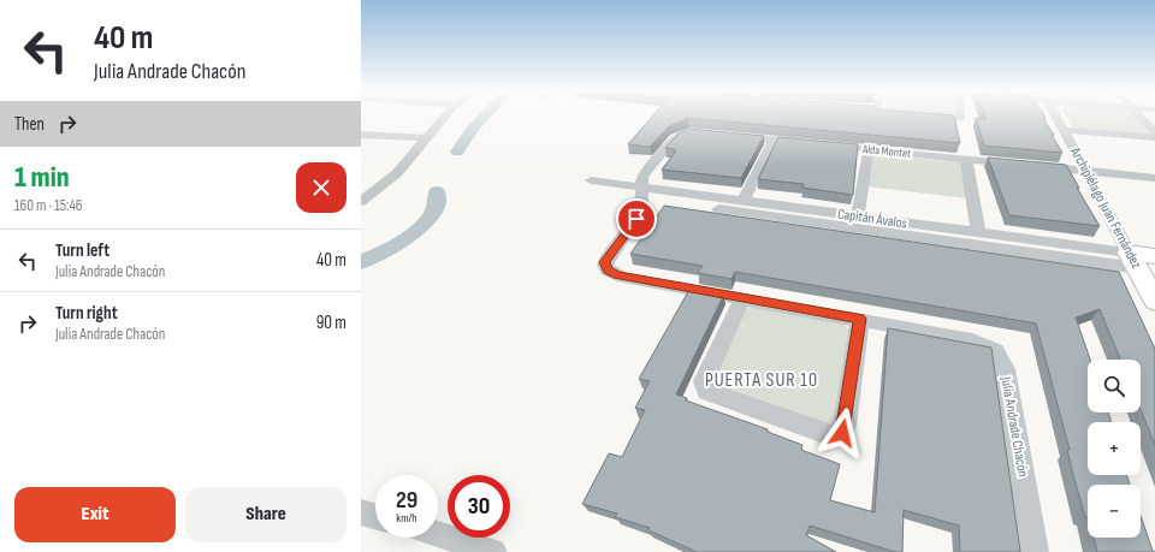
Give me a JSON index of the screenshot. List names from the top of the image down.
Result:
{
  "streets": {
    "street": [
      "Aida Montet",
      "Archipiélago Juan Fernández",
      "Capitán Ávalos",
      "Julia Andrade Chacón"
    ]
  },
  "crossings": [
    ["Archipiélago Juan Fernández", "Capitán Ávalos"],
    ["Capitán Ávalos", "Julia Andrade Chacón"]
  ],
  "districts": ["PUERTA SUR 10"],
  "page": {
    "turn": ["40 m", "Julia Andrade Chacón"],
    "then": "Then",
    "heading": ["1 min", "160 m · 15:46"],
    "list": [
      {
        "name": "Turn left",
        "note": "Julia Andrade Chacón",
        "value": "40 m"
      },
      {
        "name": "Turn right",
        "note": "Julia Andrade Chacón",
        "value": "90 m"
      }
    ],
    "map_buttons": ["+", "−"],
    "speed": "29 km/h",
    "limit": "30",
    "buttons": ["Exit", "Share"]
  }
}
